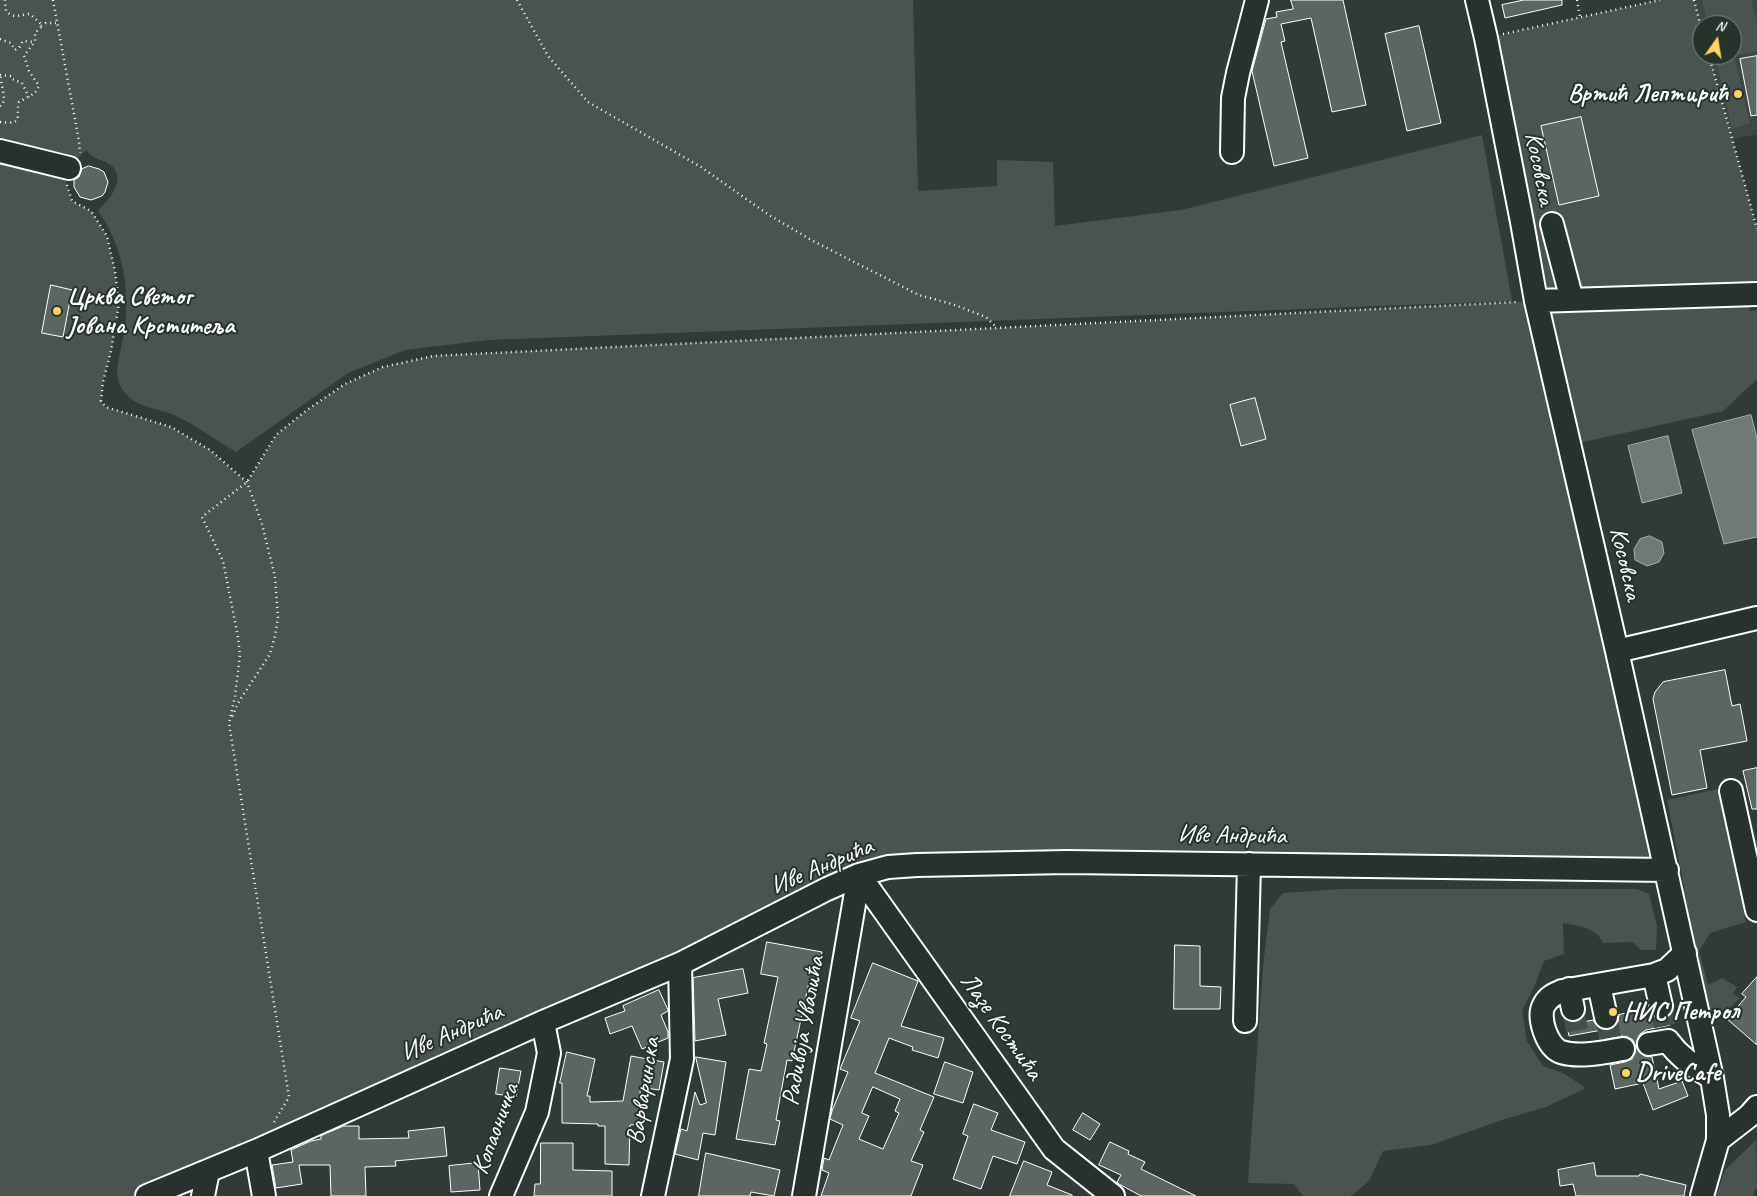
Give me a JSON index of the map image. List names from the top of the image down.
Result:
{
  "streets": {
    "street": [
      "Косовска",
      "Иве Андрића",
      "Лазе Костића",
      "Радивоја Увалића",
      "Варваринска",
      "Копаоничка"
    ]
  },
  "crossings": [
    ["Косовска", "Иве Андрића"],
    ["Иве Андрића", "Лазе Костића"],
    ["Иве Андрића", "Радивоја Увалића"],
    ["Иве Андрића", "Варваринска"],
    ["Иве Андрића", "Копаоничка"],
    ["Лазе Костића", "Радивоја Увалића"]
  ],
  "places": [
    "Вртић Лептирић",
    "Црква Светог Јована Крститеља",
    "НИС Петрол",
    "DriveCafe"
  ],
  "north": "top"
}
